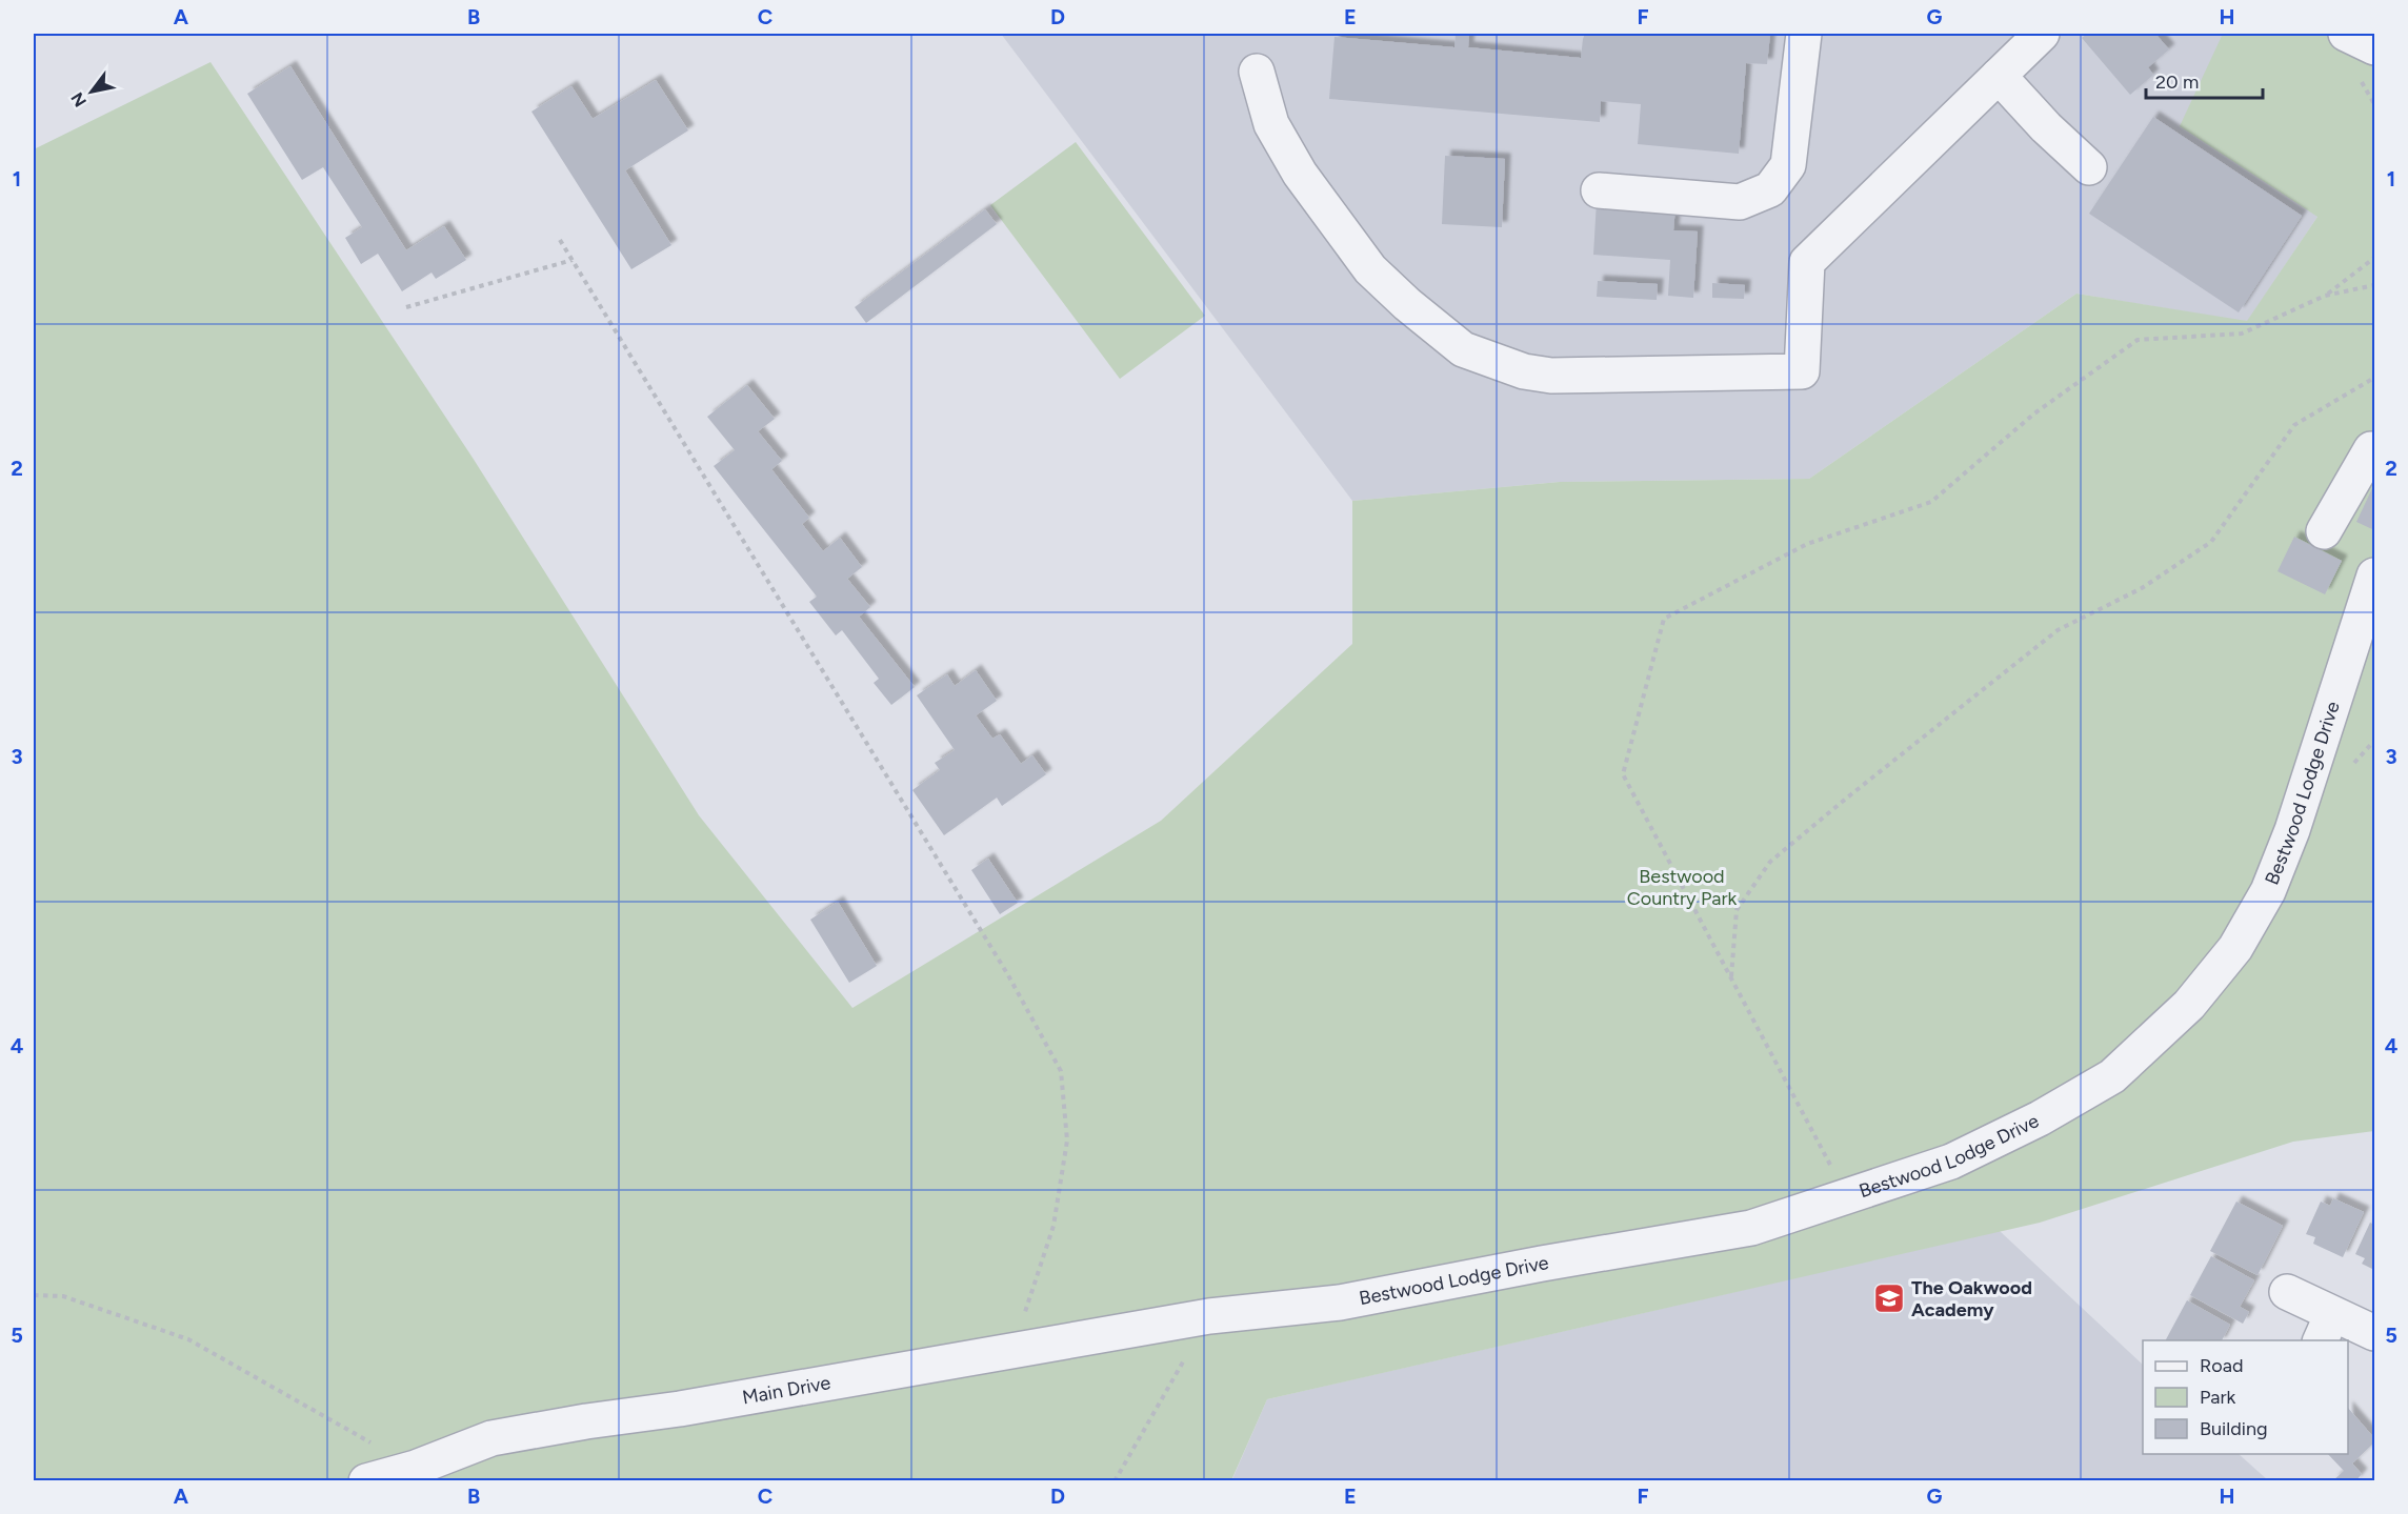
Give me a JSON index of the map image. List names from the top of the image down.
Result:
{
  "streets": {
    "street": ["Bestwood Lodge Drive", "Main Drive"]
  },
  "crossings": [
    ["Bestwood Lodge Drive", "Main Drive"]
  ],
  "parks": ["Bestwood Country Park"],
  "places": {
    "school or university": ["The Oakwood Academy"]
  },
  "legend": ["Road", "Park", "Building"],
  "scale_bar": "20 m",
  "north": "bottom left",
  "grid": {
    "columns": [
      "A",
      "B",
      "C",
      "D",
      "E",
      "F",
      "G",
      "H"
    ],
    "rows": [
      "1",
      "2",
      "3",
      "4",
      "5"
    ]
  }
}
